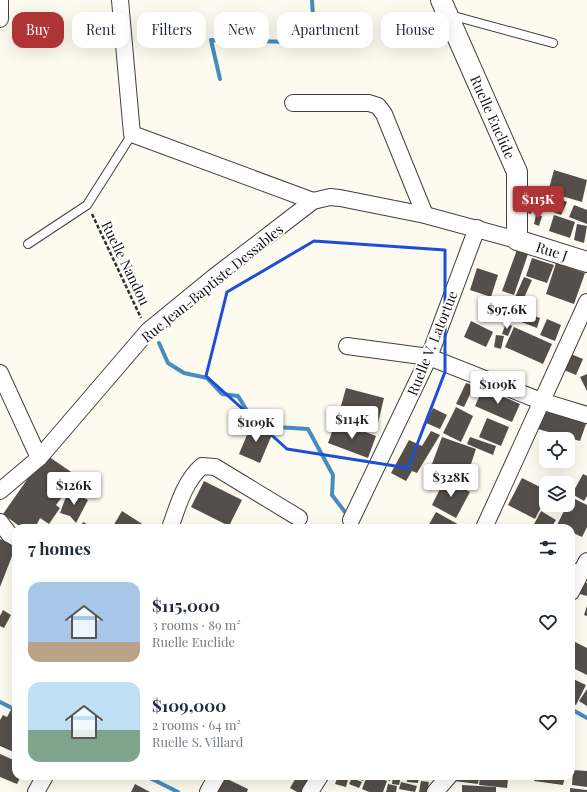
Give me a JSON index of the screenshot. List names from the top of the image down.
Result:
{
  "streets": {
    "street": [
      "Ruelle Euclide",
      "Rue J",
      "Rue Jean-Baptiste Dessables",
      "Ruelle V. Latortue"
    ],
    "path": ["Ruelle Nandou"]
  },
  "crossings": [
    ["Ruelle Euclide", "Rue J"],
    ["Ruelle Nandou", "Rue Jean-Baptiste Dessables"]
  ],
  "page": {
    "chip": [
      "Buy",
      "Rent",
      "Filters",
      "New",
      "Apartment",
      "House"
    ],
    "price": [
      "$115K",
      "$97.6K",
      "$109K",
      "$114K",
      "$109K",
      "$328K",
      "$126K"
    ],
    "heading": "7 homes",
    "list": [
      {
        "name": "$115,000",
        "note": "3 rooms · 89 m² · Ruelle Euclide"
      },
      {
        "name": "$109,000",
        "note": "2 rooms · 64 m² · Ruelle S. Villard"
      }
    ]
  }
}
